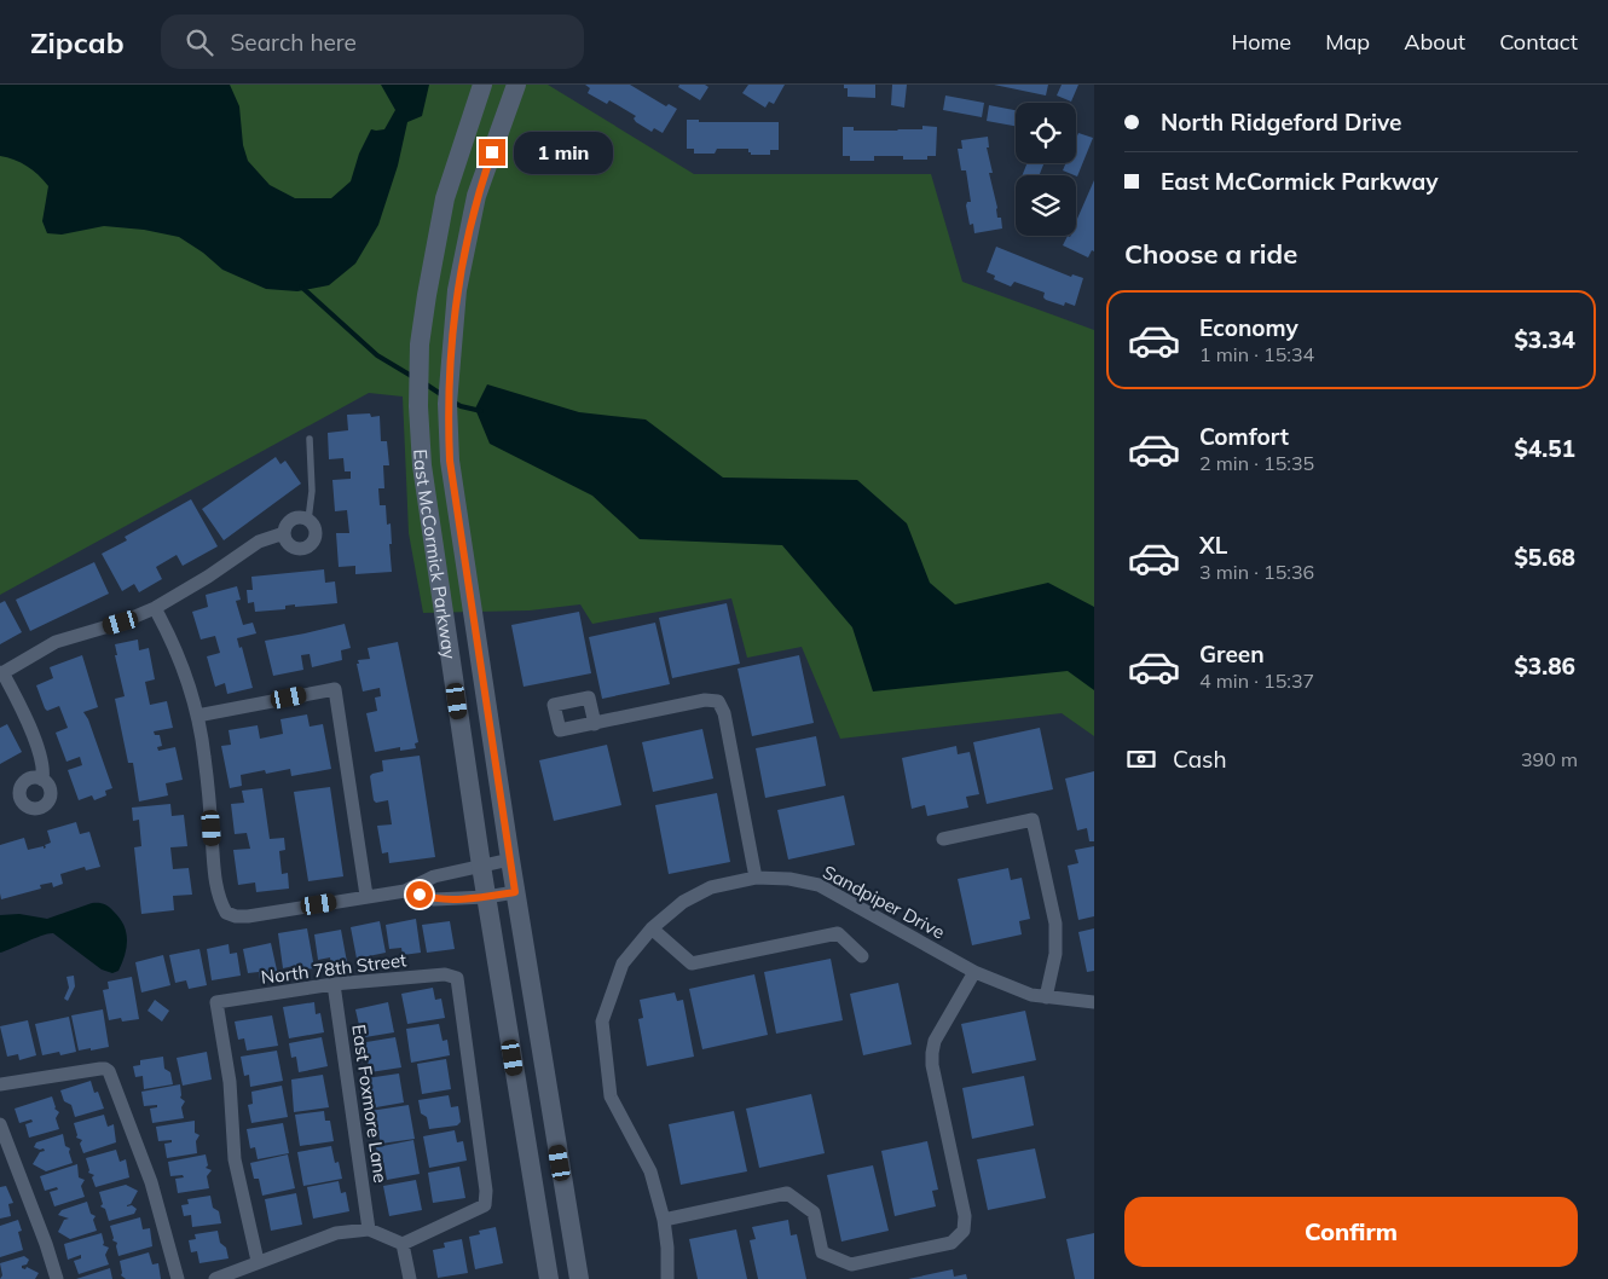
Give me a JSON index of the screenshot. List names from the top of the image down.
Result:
{
  "streets": {
    "main road": ["East McCormick Parkway"],
    "street": ["Sandpiper Drive", "North 78th Street", "East Foxmore Lane"]
  },
  "crossings": [
    ["North 78th Street", "East Foxmore Lane"]
  ],
  "page": {
    "header": "Zipcab",
    "search": "Search here",
    "nav": [
      "Home",
      "Map",
      "About",
      "Contact"
    ],
    "banner": ["North Ridgeford Drive", "East McCormick Parkway"],
    "bubble": "1 min",
    "heading": "Choose a ride",
    "list": [
      {
        "name": "Economy",
        "note": "1 min · 15:34",
        "value": "$3.34"
      },
      {
        "name": "Comfort",
        "note": "2 min · 15:35",
        "value": "$4.51"
      },
      {
        "name": "XL",
        "note": "3 min · 15:36",
        "value": "$5.68"
      },
      {
        "name": "Green",
        "note": "4 min · 15:37",
        "value": "$3.86"
      }
    ],
    "pay": ["Cash", "390 m"],
    "buttons": "Confirm"
  }
}
